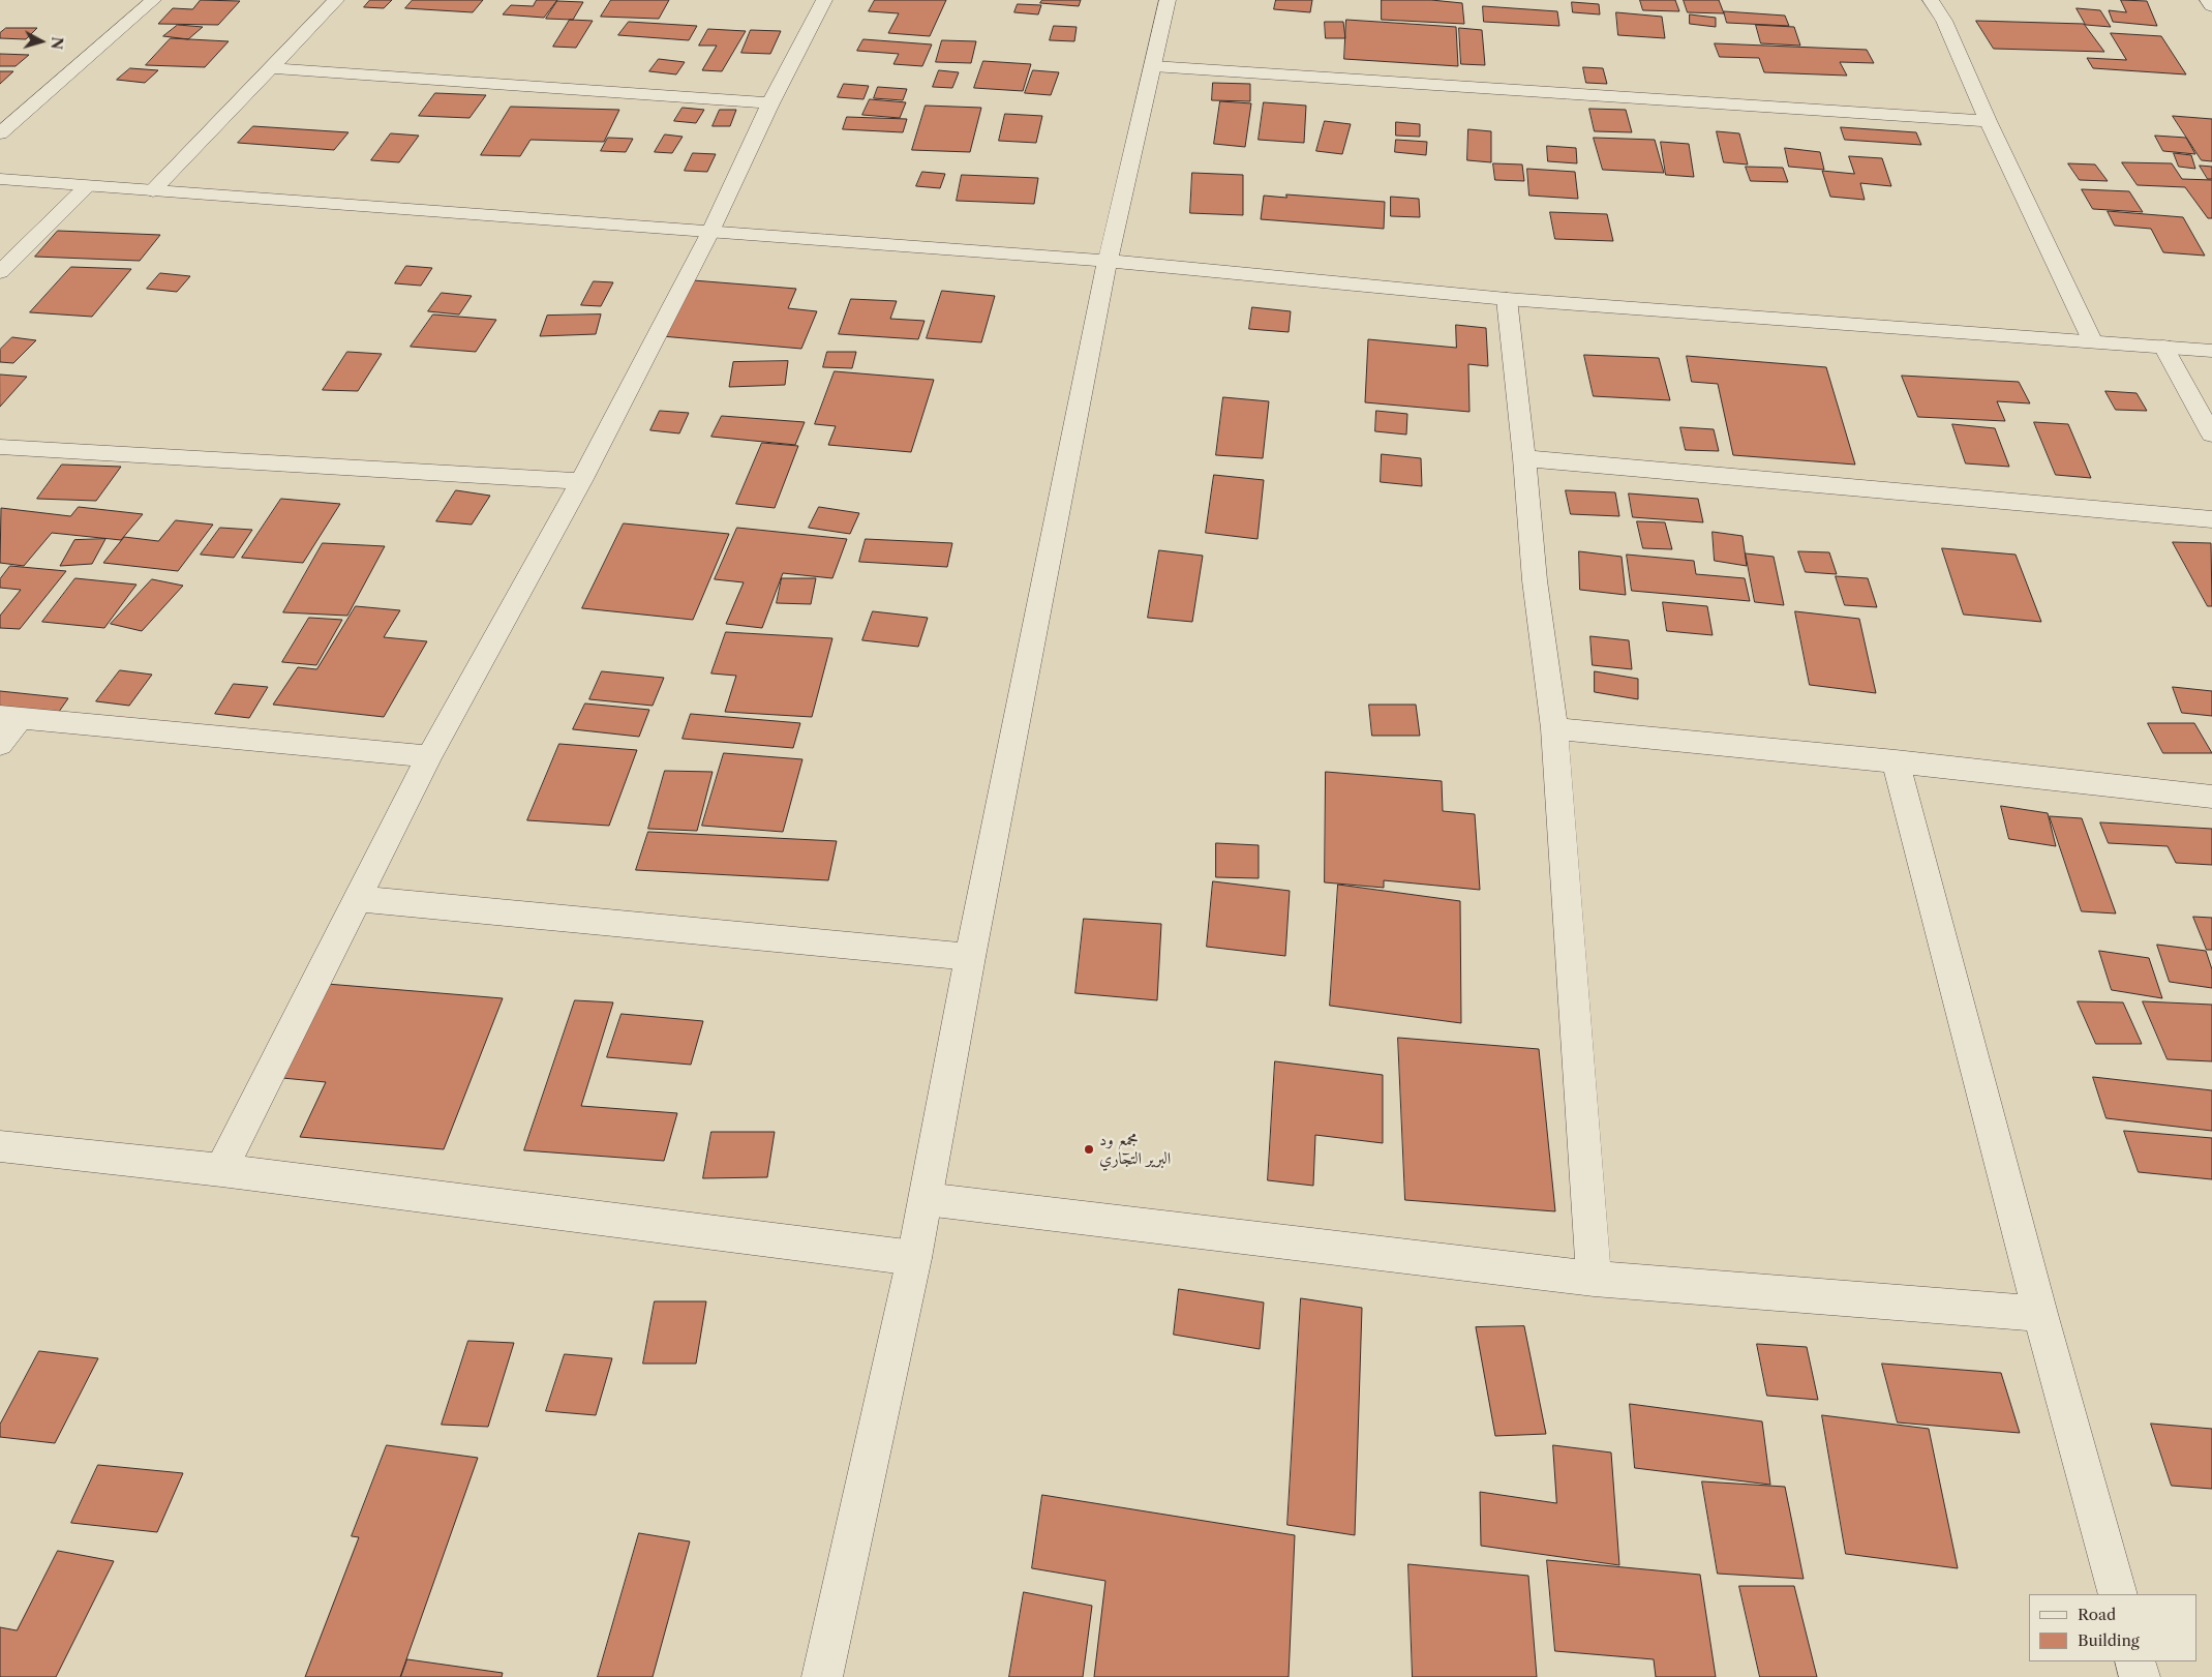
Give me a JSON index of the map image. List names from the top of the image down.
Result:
{
  "places": ["مجمع ود البرير التجاري"],
  "legend": ["Road", "Building"],
  "north": "right"
}
